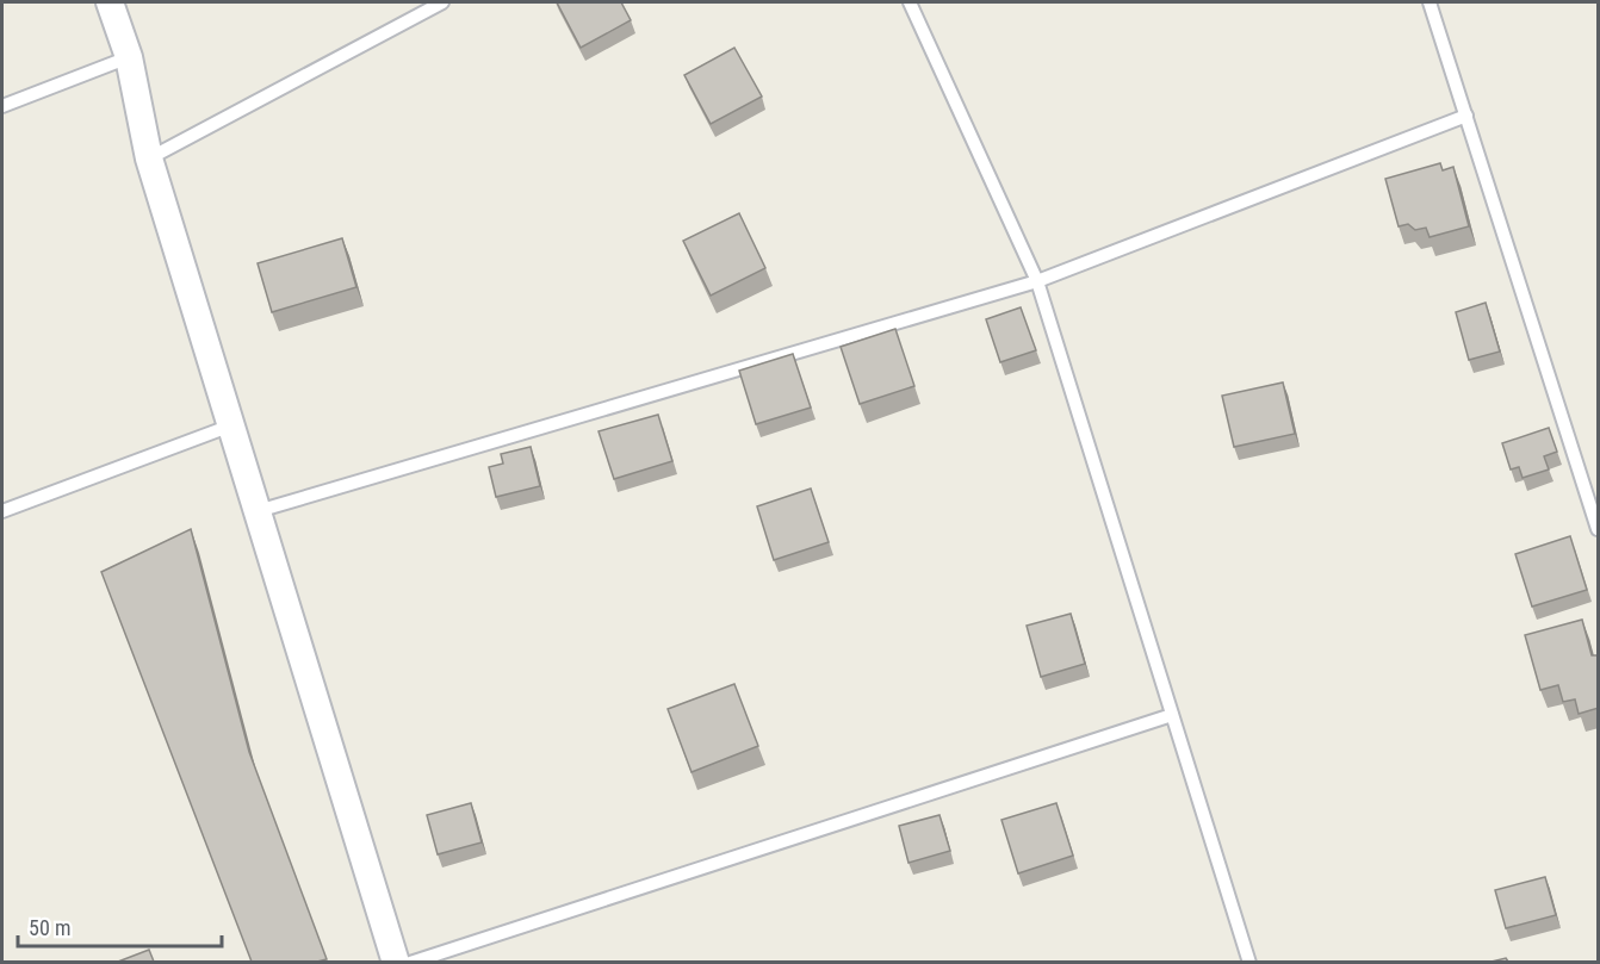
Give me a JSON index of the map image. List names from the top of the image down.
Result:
{
  "scale_bar": "50 m"
}
